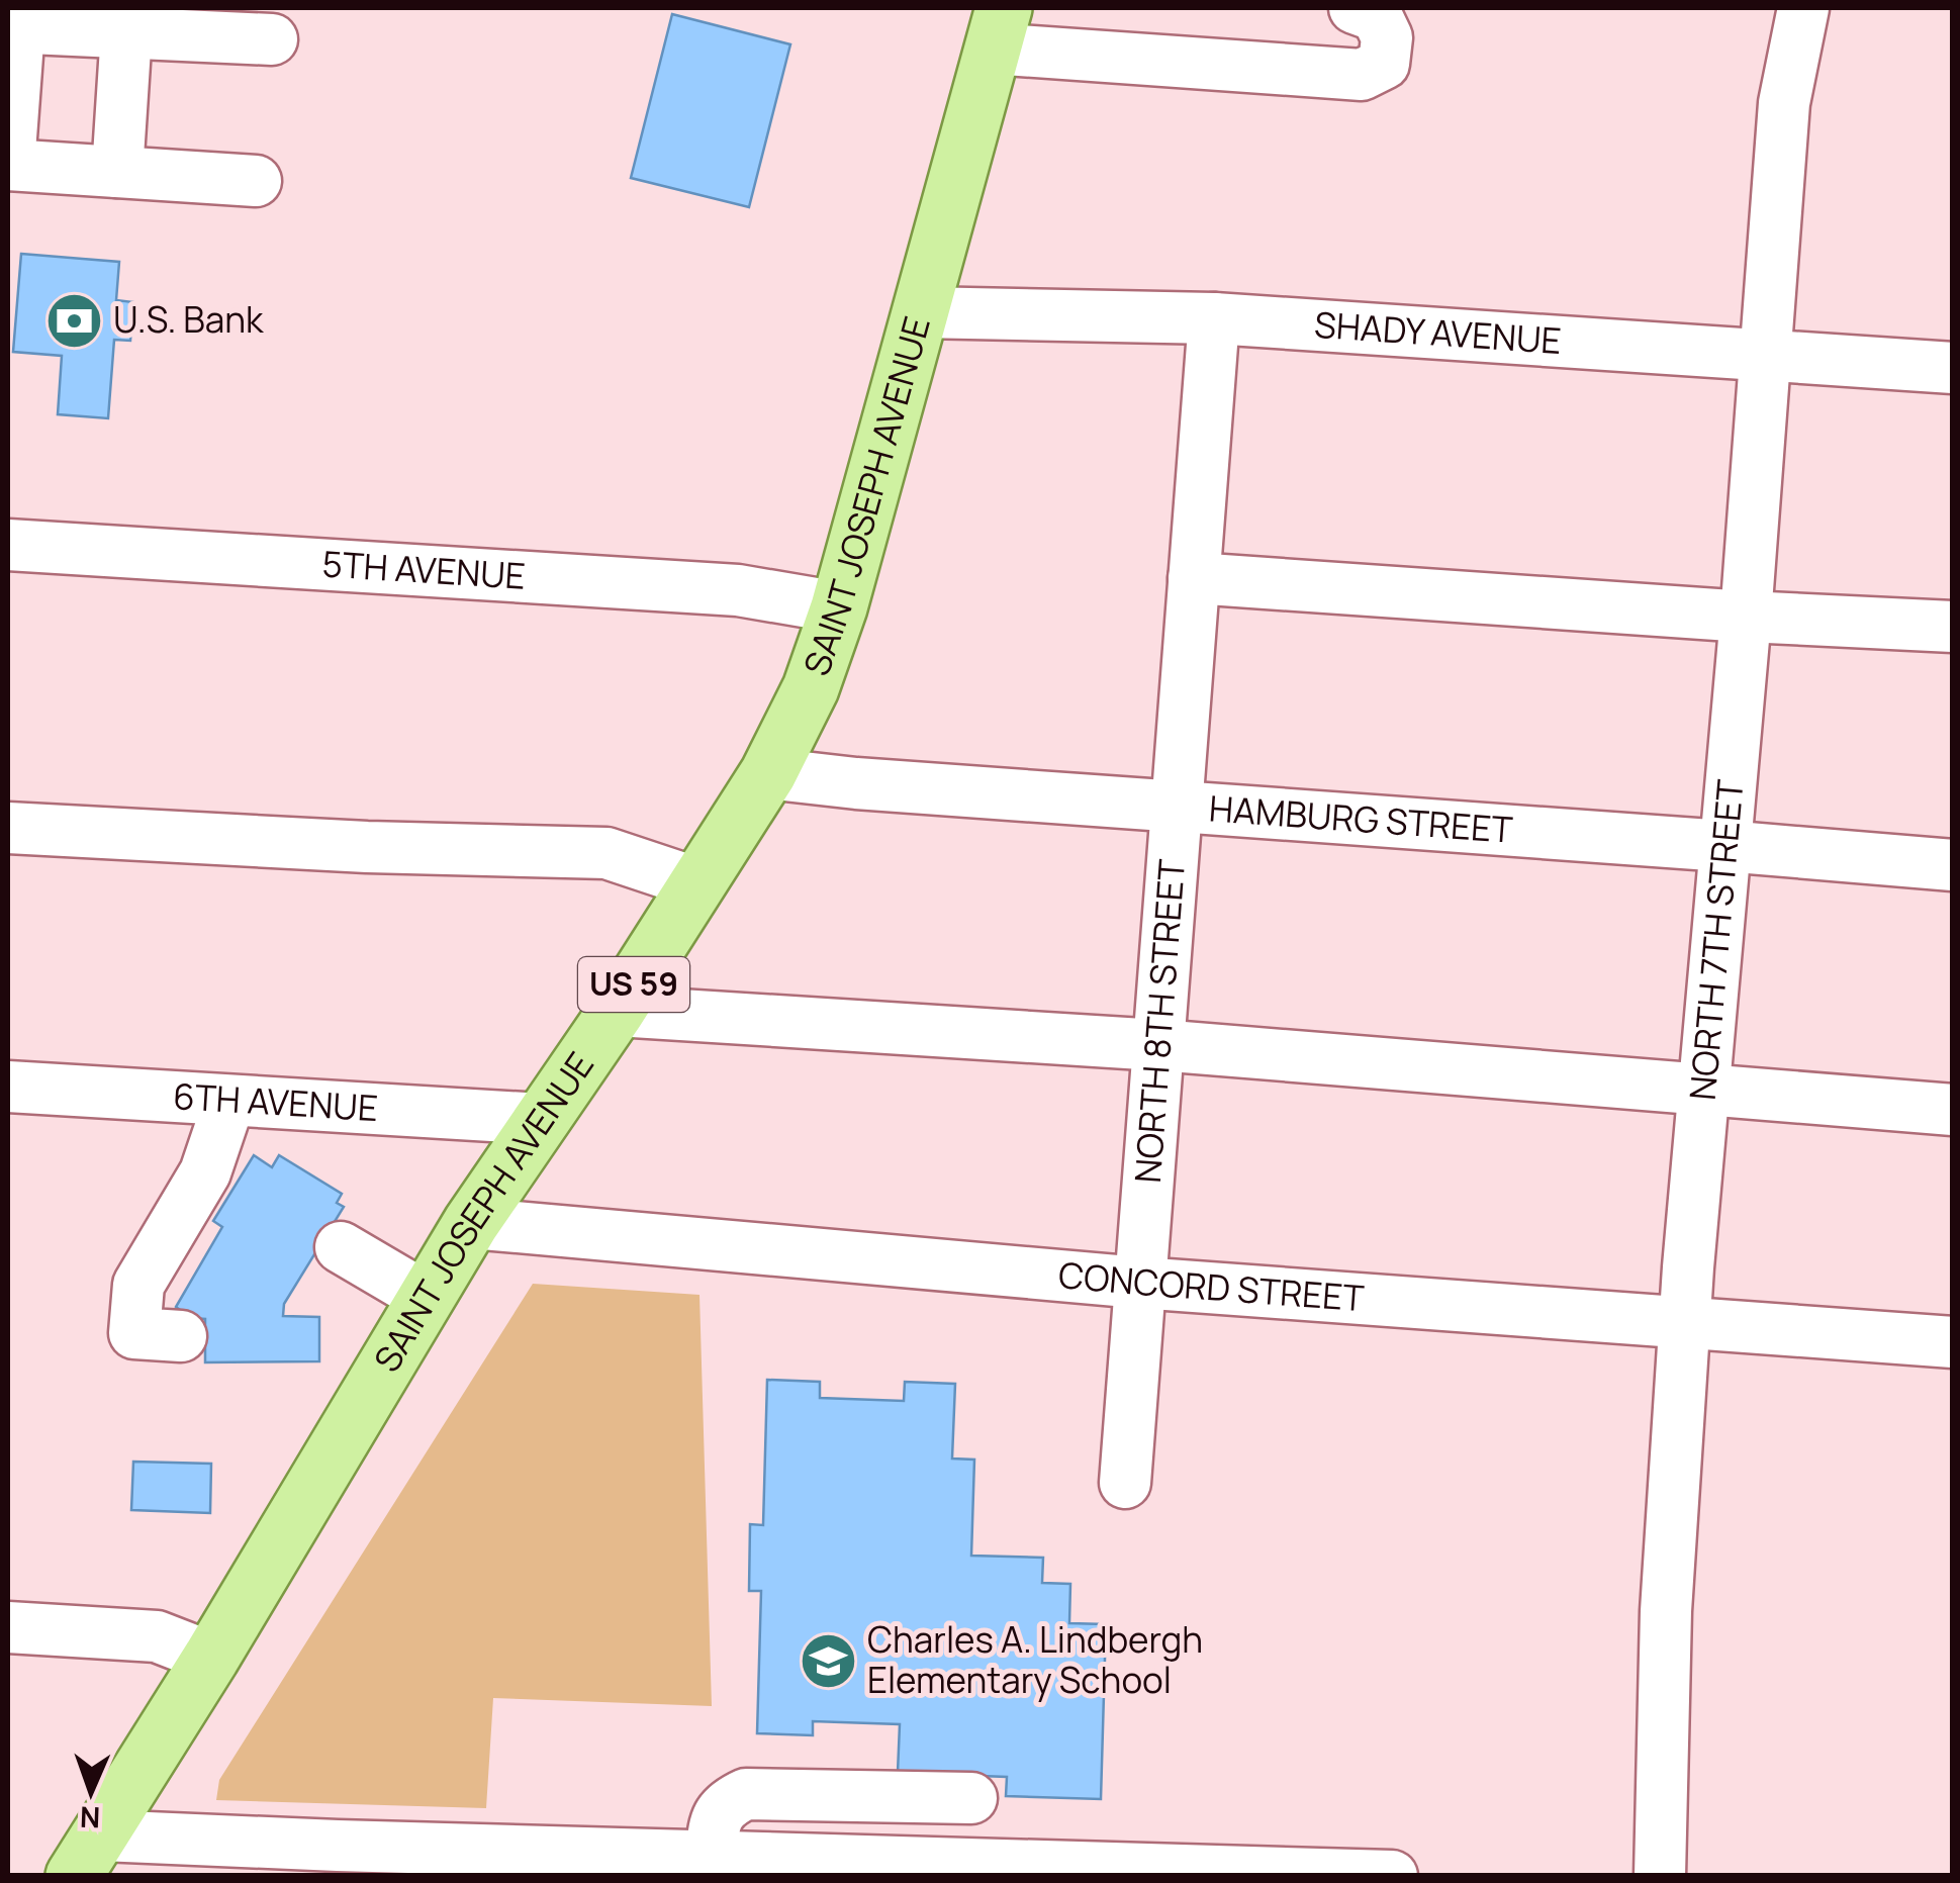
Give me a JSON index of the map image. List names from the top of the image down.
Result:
{
  "streets": {
    "main road": ["SAINT JOSEPH AVENUE", "US 59"],
    "street": [
      "SHADY AVENUE",
      "5TH AVENUE",
      "HAMBURG STREET",
      "NORTH 7TH STREET",
      "NORTH 8TH STREET",
      "6TH AVENUE",
      "CONCORD STREET"
    ]
  },
  "crossings": [
    ["SHADY AVENUE", "SAINT JOSEPH AVENUE"],
    ["SHADY AVENUE", "NORTH 7TH STREET"],
    ["SHADY AVENUE", "NORTH 8TH STREET"],
    ["SAINT JOSEPH AVENUE", "5TH AVENUE"],
    ["SAINT JOSEPH AVENUE", "HAMBURG STREET"],
    ["SAINT JOSEPH AVENUE", "6TH AVENUE"],
    ["SAINT JOSEPH AVENUE", "CONCORD STREET"],
    ["HAMBURG STREET", "NORTH 7TH STREET"],
    ["HAMBURG STREET", "NORTH 8TH STREET"],
    ["NORTH 7TH STREET", "CONCORD STREET"],
    ["NORTH 8TH STREET", "CONCORD STREET"]
  ],
  "places": {
    "bank": ["U.S. Bank"],
    "school or university": ["Charles A. Lindbergh Elementary School"]
  },
  "north": "bottom"
}
